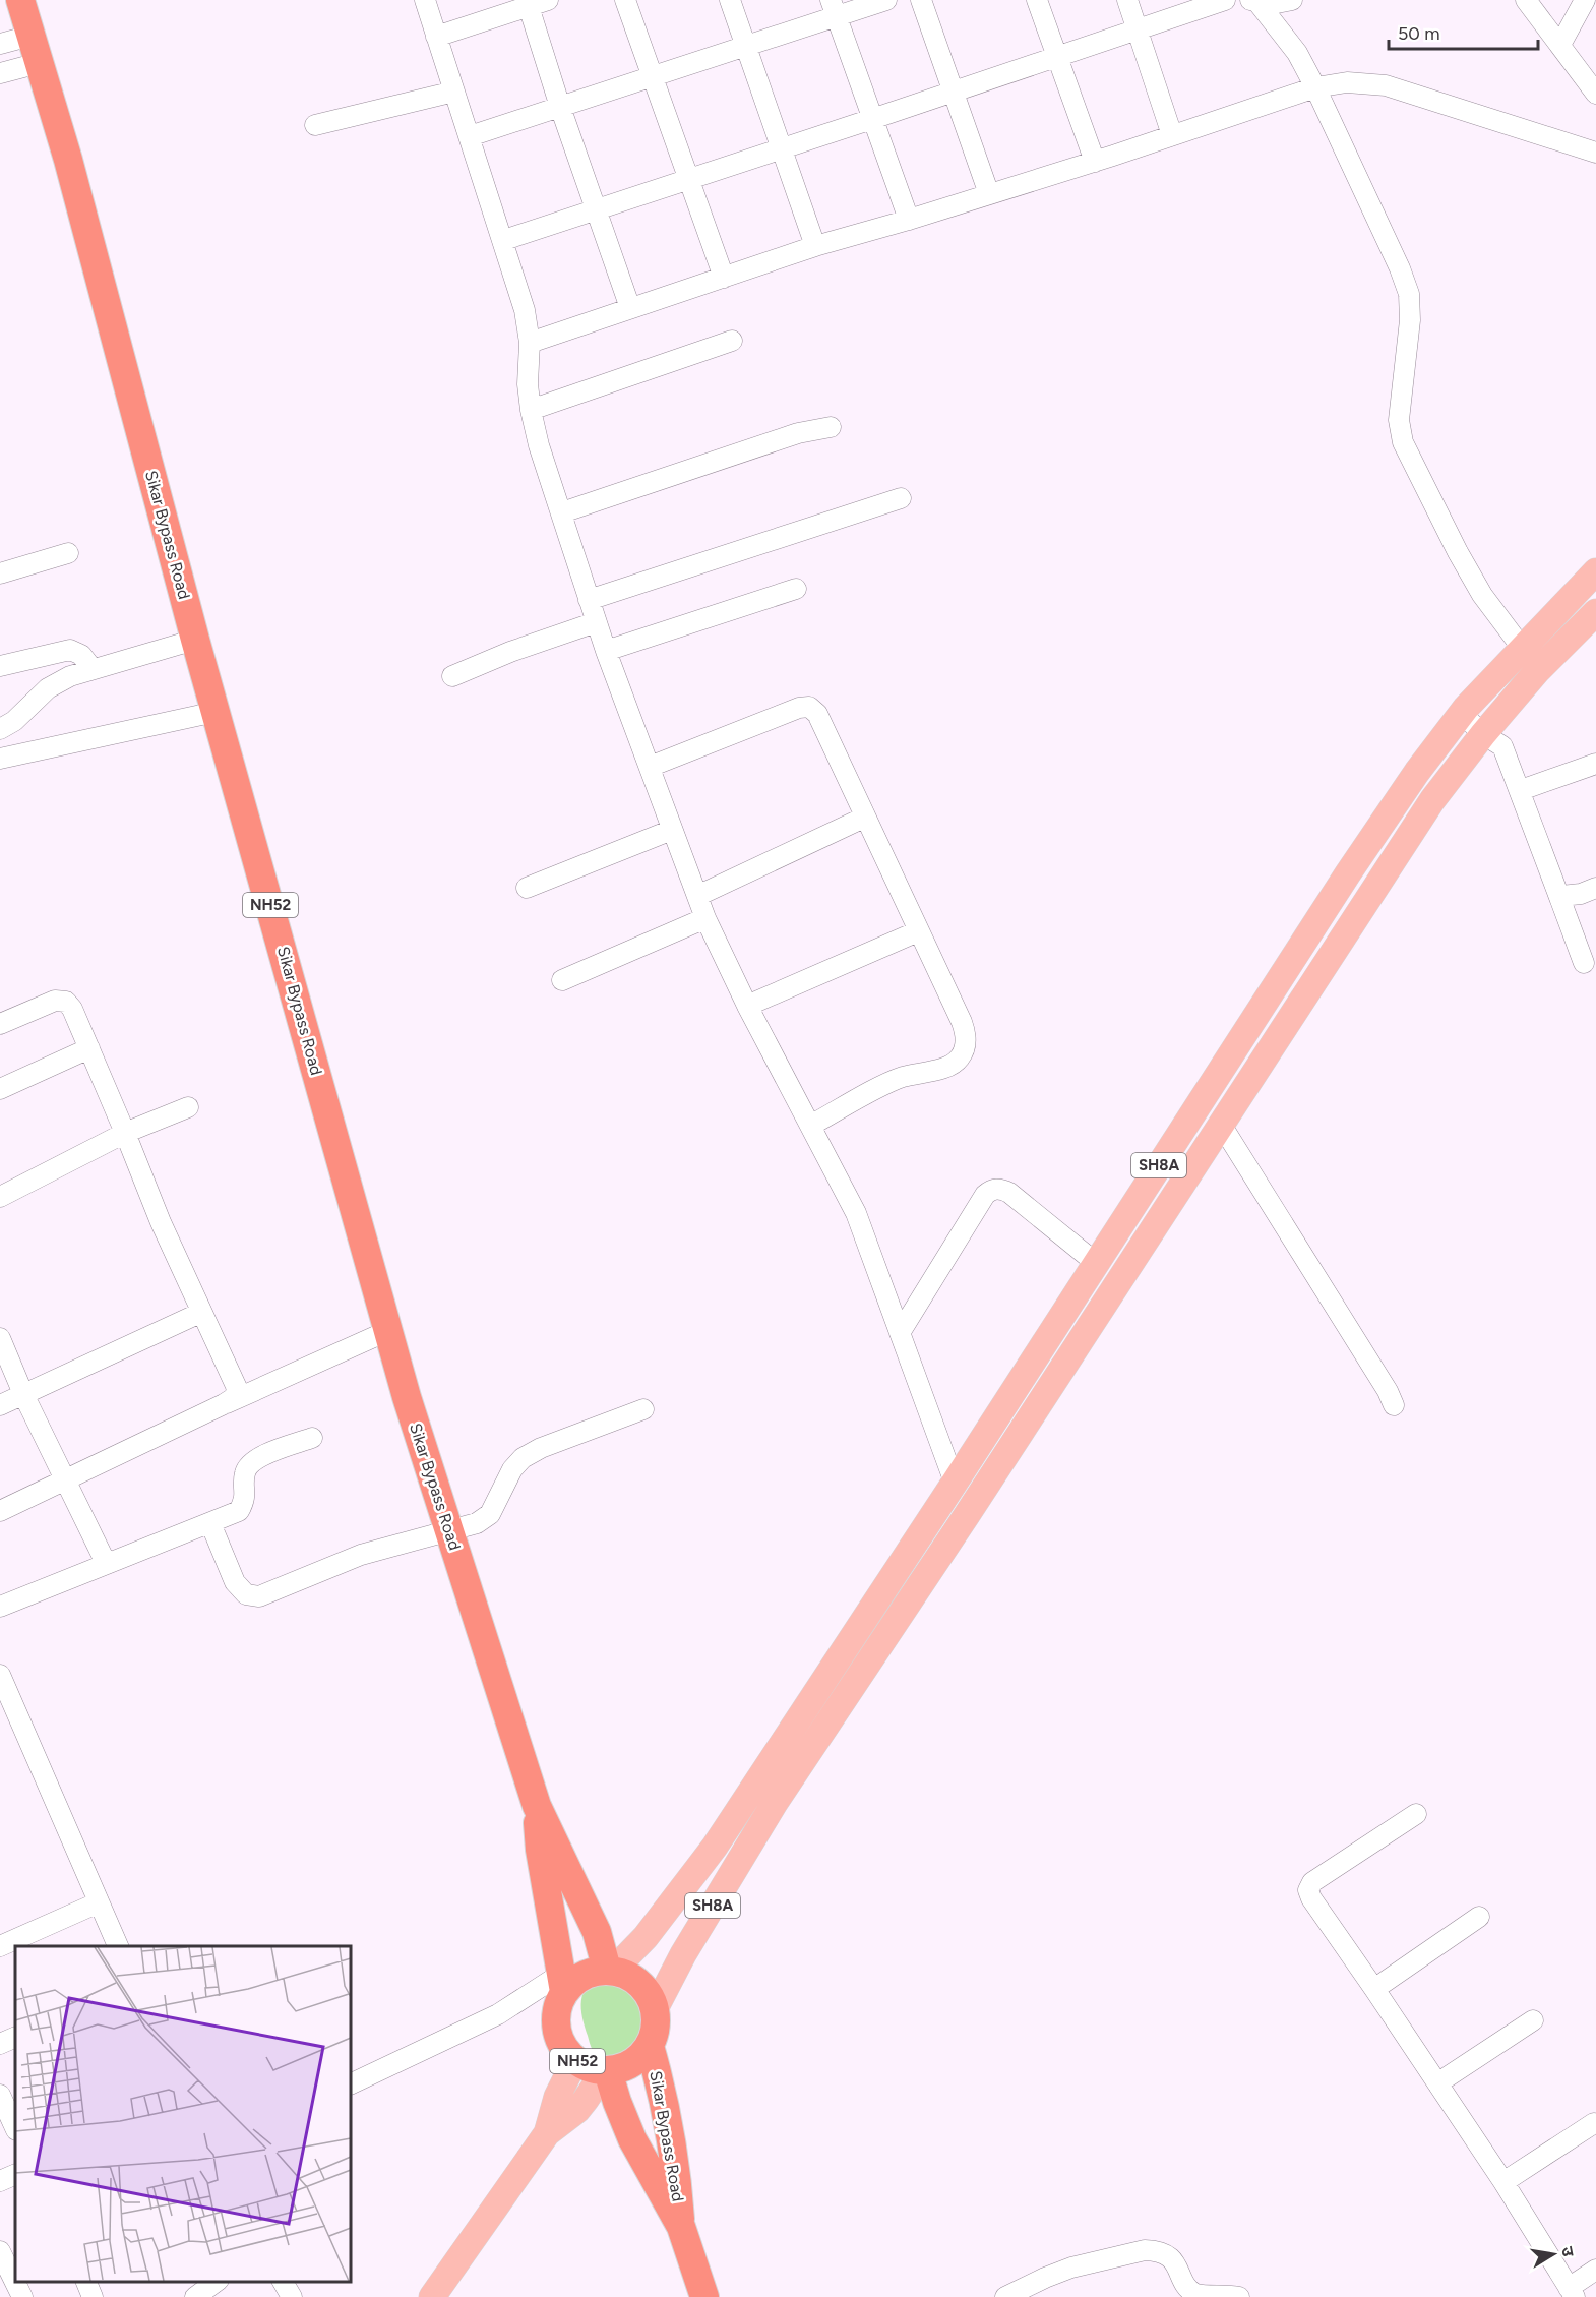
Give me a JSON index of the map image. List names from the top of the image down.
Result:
{
  "streets": {
    "highway": ["Sikar Bypass Road", "NH52"],
    "main road": ["SH8A"]
  },
  "crossings": [
    ["Sikar Bypass Road", "SH8A"]
  ],
  "scale_bar": "50 m",
  "north": "right"
}
